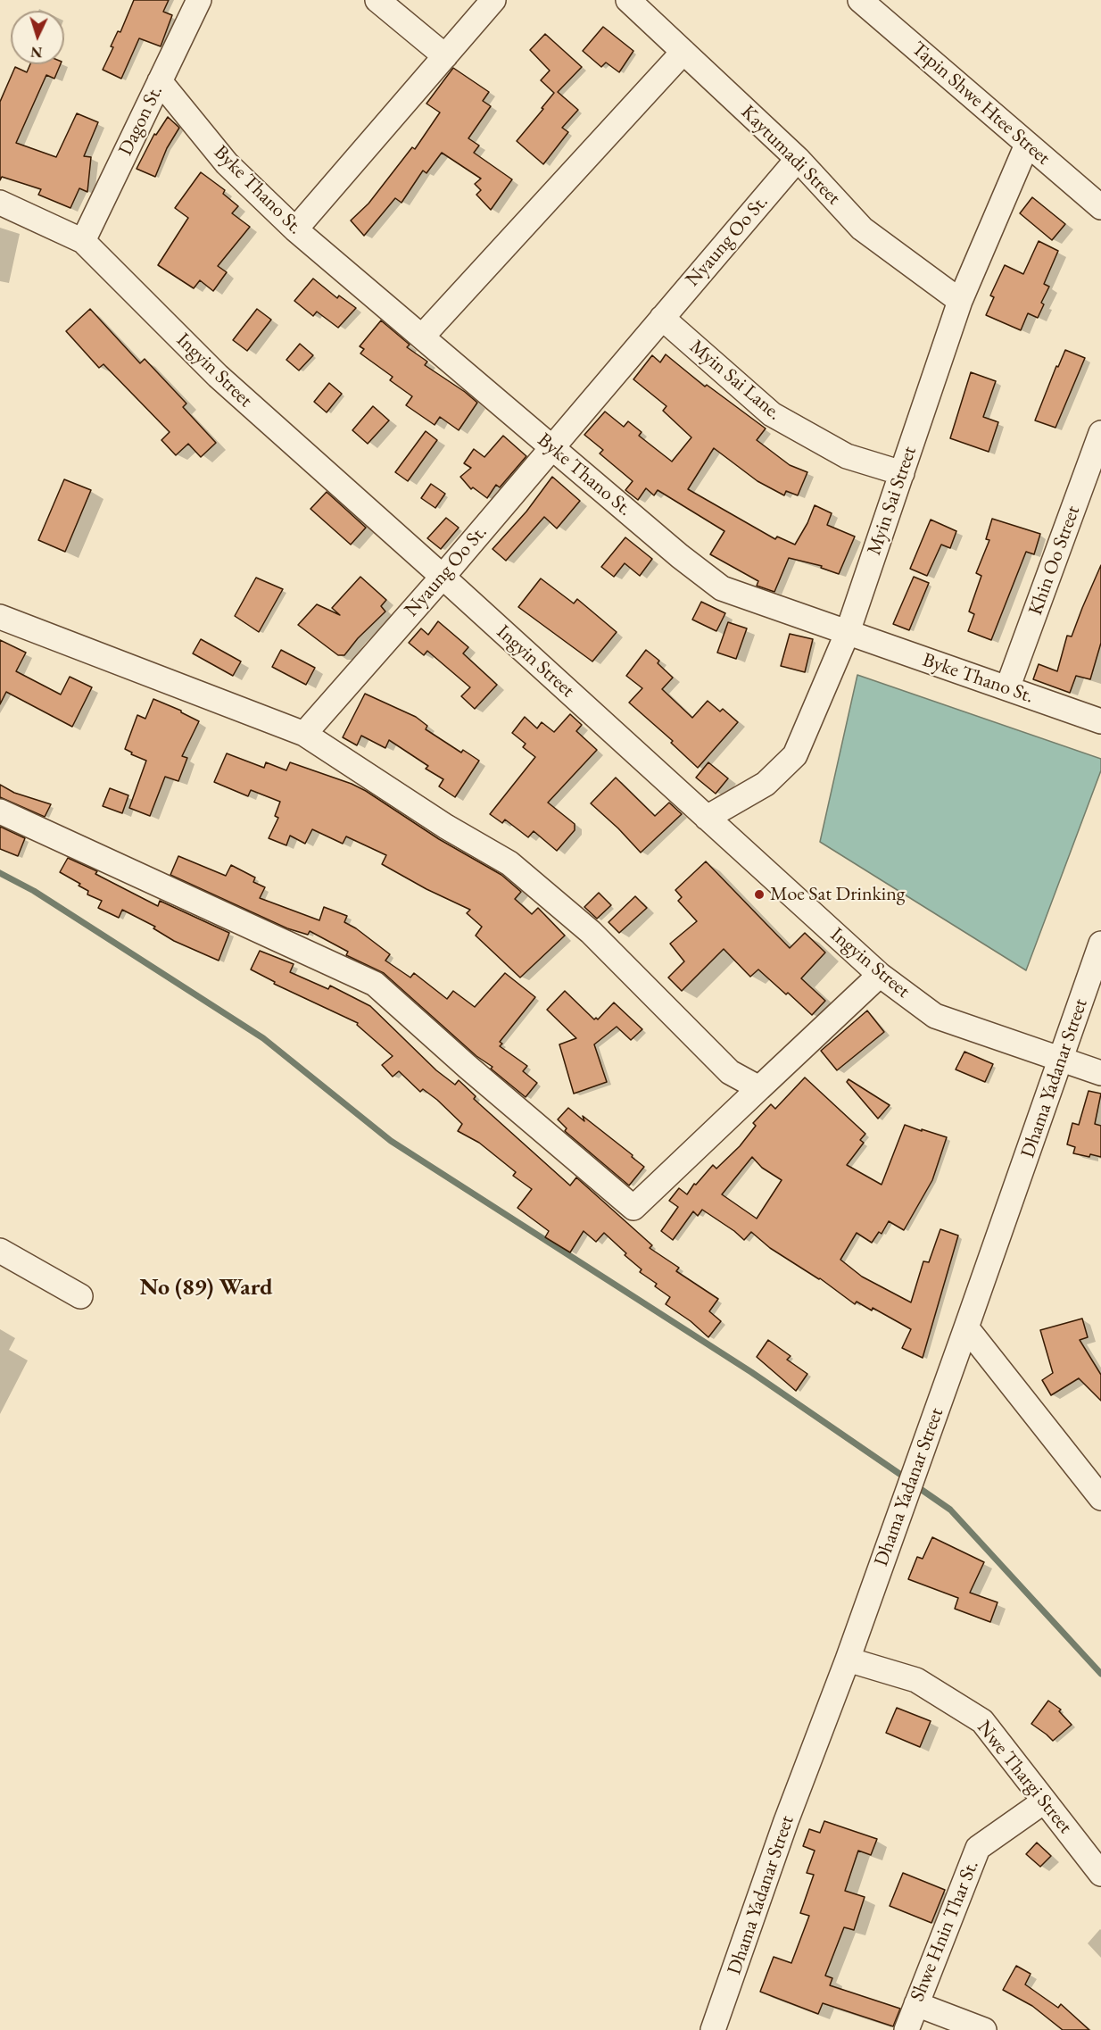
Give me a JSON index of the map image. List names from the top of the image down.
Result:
{
  "streets": {
    "street": [
      "Tapin Shwe Htee Street",
      "Dagon St.",
      "Kaytumadi Street",
      "Byke Thano St.",
      "Nyaung Oo St.",
      "Ingyin Street",
      "Myin Sai Lane.",
      "Myin Sai Street",
      "Khin Oo Street",
      "Dhama Yadanar Street",
      "Nwe Thargi Street",
      "Shwe Hnin Thar St."
    ]
  },
  "crossings": [
    ["Tapin Shwe Htee Street", "Myin Sai Street"],
    ["Dagon St.", "Byke Thano St."],
    ["Dagon St.", "Ingyin Street"],
    ["Kaytumadi Street", "Nyaung Oo St."],
    ["Kaytumadi Street", "Myin Sai Street"],
    ["Byke Thano St.", "Nyaung Oo St."],
    ["Byke Thano St.", "Myin Sai Street"],
    ["Byke Thano St.", "Khin Oo Street"],
    ["Nyaung Oo St.", "Ingyin Street"],
    ["Nyaung Oo St.", "Myin Sai Lane."],
    ["Ingyin Street", "Myin Sai Street"],
    ["Ingyin Street", "Dhama Yadanar Street"],
    ["Myin Sai Lane.", "Myin Sai Street"],
    ["Dhama Yadanar Street", "Nwe Thargi Street"],
    ["Nwe Thargi Street", "Shwe Hnin Thar St."]
  ],
  "districts": ["No (89) Ward"],
  "places": ["Moe Sat Drinking"],
  "north": "bottom"
}
